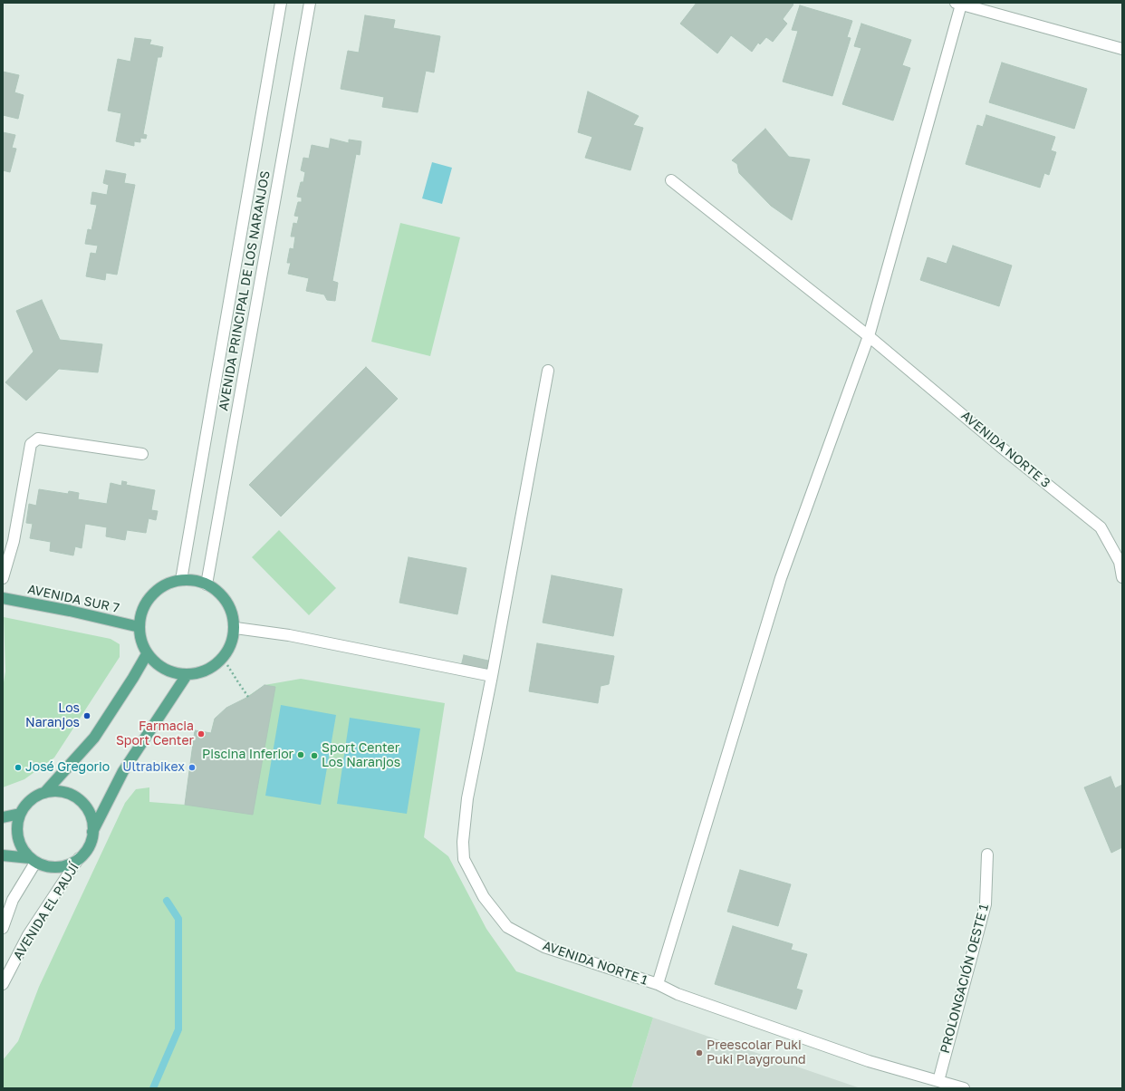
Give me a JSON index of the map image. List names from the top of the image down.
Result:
{
  "streets": {
    "main road": ["AVENIDA SUR 7"],
    "street": [
      "AVENIDA PRINCIPAL DE LOS NARANJOS",
      "AVENIDA NORTE 3",
      "AVENIDA EL PAUJÍ",
      "AVENIDA NORTE 1",
      "PROLONGACIÓN OESTE 1"
    ]
  },
  "crossings": [
    ["AVENIDA PRINCIPAL DE LOS NARANJOS", "AVENIDA SUR 7"],
    ["AVENIDA NORTE 1", "PROLONGACIÓN OESTE 1"]
  ],
  "places": [
    "Los Naranjos",
    "Farmacia Sport Center",
    "Piscina Inferior",
    "Sport Center Los Naranjos",
    "José Gregorio",
    "Ultrabikex",
    "Preescolar Puki Puki Playground"
  ]
}
